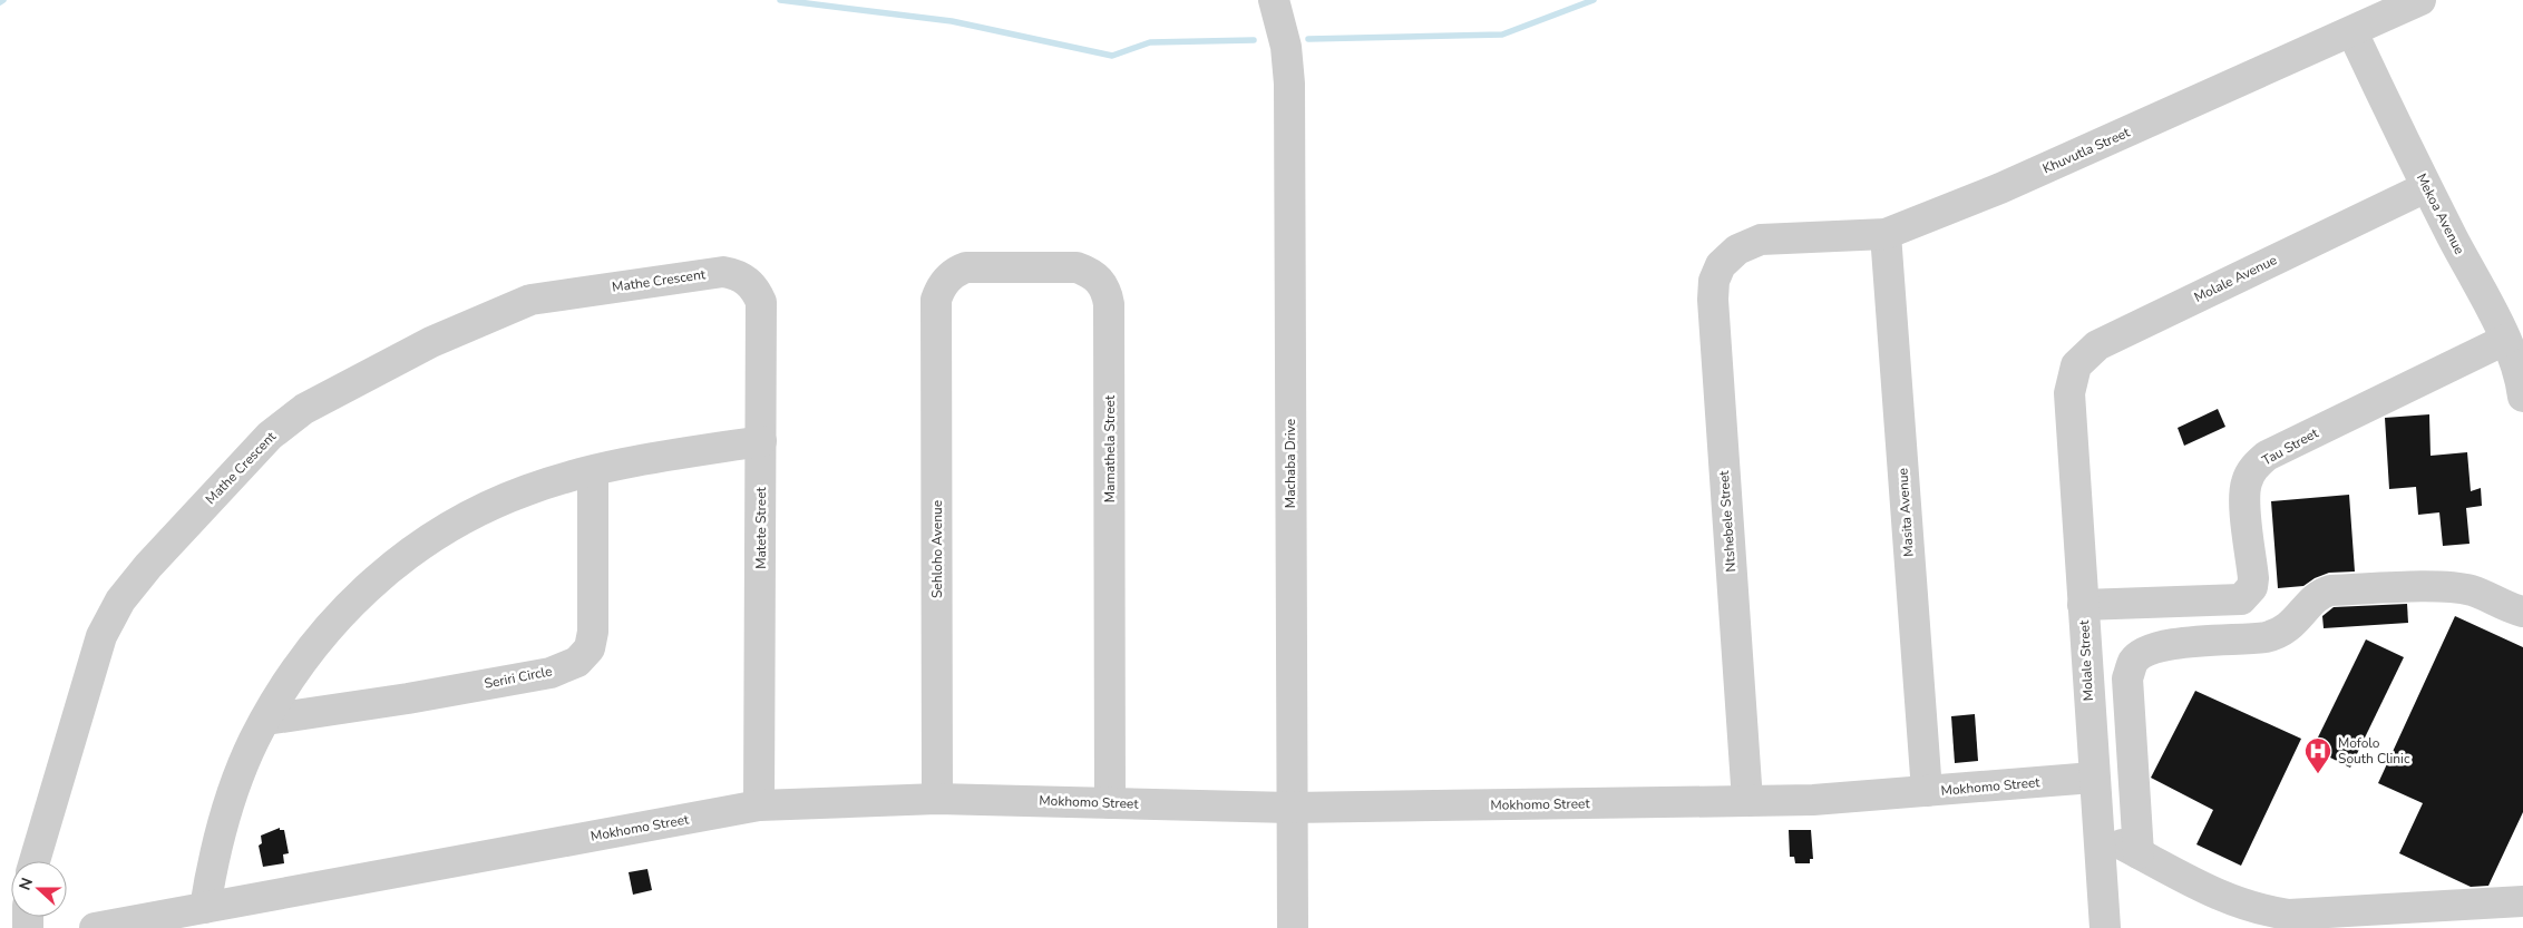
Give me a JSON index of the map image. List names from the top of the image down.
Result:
{
  "streets": {
    "street": [
      "Khuvutla Street",
      "Mekoa Avenue",
      "Molale Avenue",
      "Mathe Crescent",
      "Tau Street",
      "Mamathela Street",
      "Machaba Drive",
      "Masita Avenue",
      "Ntshebele Street",
      "Matete Street",
      "Sehloho Avenue",
      "Molale Street",
      "Seriri Circle",
      "Mokhomo Street"
    ]
  },
  "crossings": [
    ["Khuvutla Street", "Mekoa Avenue"],
    ["Khuvutla Street", "Masita Avenue"],
    ["Khuvutla Street", "Ntshebele Street"],
    ["Mekoa Avenue", "Molale Avenue"],
    ["Mekoa Avenue", "Tau Street"],
    ["Molale Avenue", "Molale Street"],
    ["Mathe Crescent", "Matete Street"],
    ["Tau Street", "Molale Street"],
    ["Mamathela Street", "Sehloho Avenue"],
    ["Mamathela Street", "Mokhomo Street"],
    ["Machaba Drive", "Mokhomo Street"],
    ["Masita Avenue", "Mokhomo Street"],
    ["Ntshebele Street", "Mokhomo Street"],
    ["Matete Street", "Mokhomo Street"],
    ["Sehloho Avenue", "Mokhomo Street"],
    ["Molale Street", "Mokhomo Street"]
  ],
  "places": {
    "hospital": ["Mofolo South Clinic"]
  },
  "north": "left"
}
